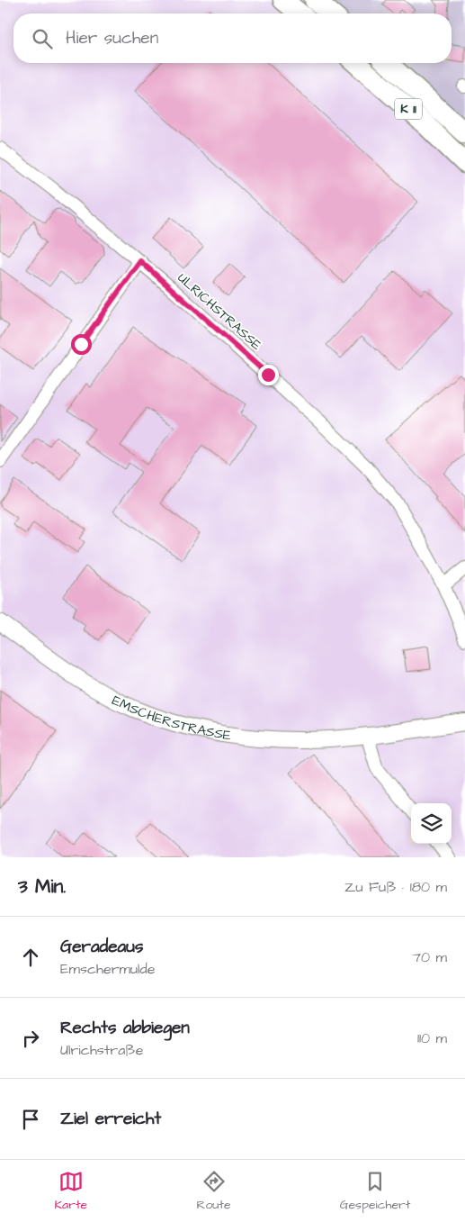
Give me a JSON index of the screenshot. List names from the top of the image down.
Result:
{
  "streets": {
    "main road": ["K 11"],
    "street": ["ULRICHSTRASSE", "EMSCHERSTRASSE"]
  },
  "page": {
    "search": "Hier suchen",
    "heading": ["3 Min.", "Zu Fuß · 180 m"],
    "list": [
      ["Geradeaus", "Emschermulde", "70 m"],
      ["Rechts abbiegen", "Ulrichstraße", "110 m"],
      "Ziel erreicht"
    ],
    "nav": ["Karte", "Route", "Gespeichert"]
  }
}
